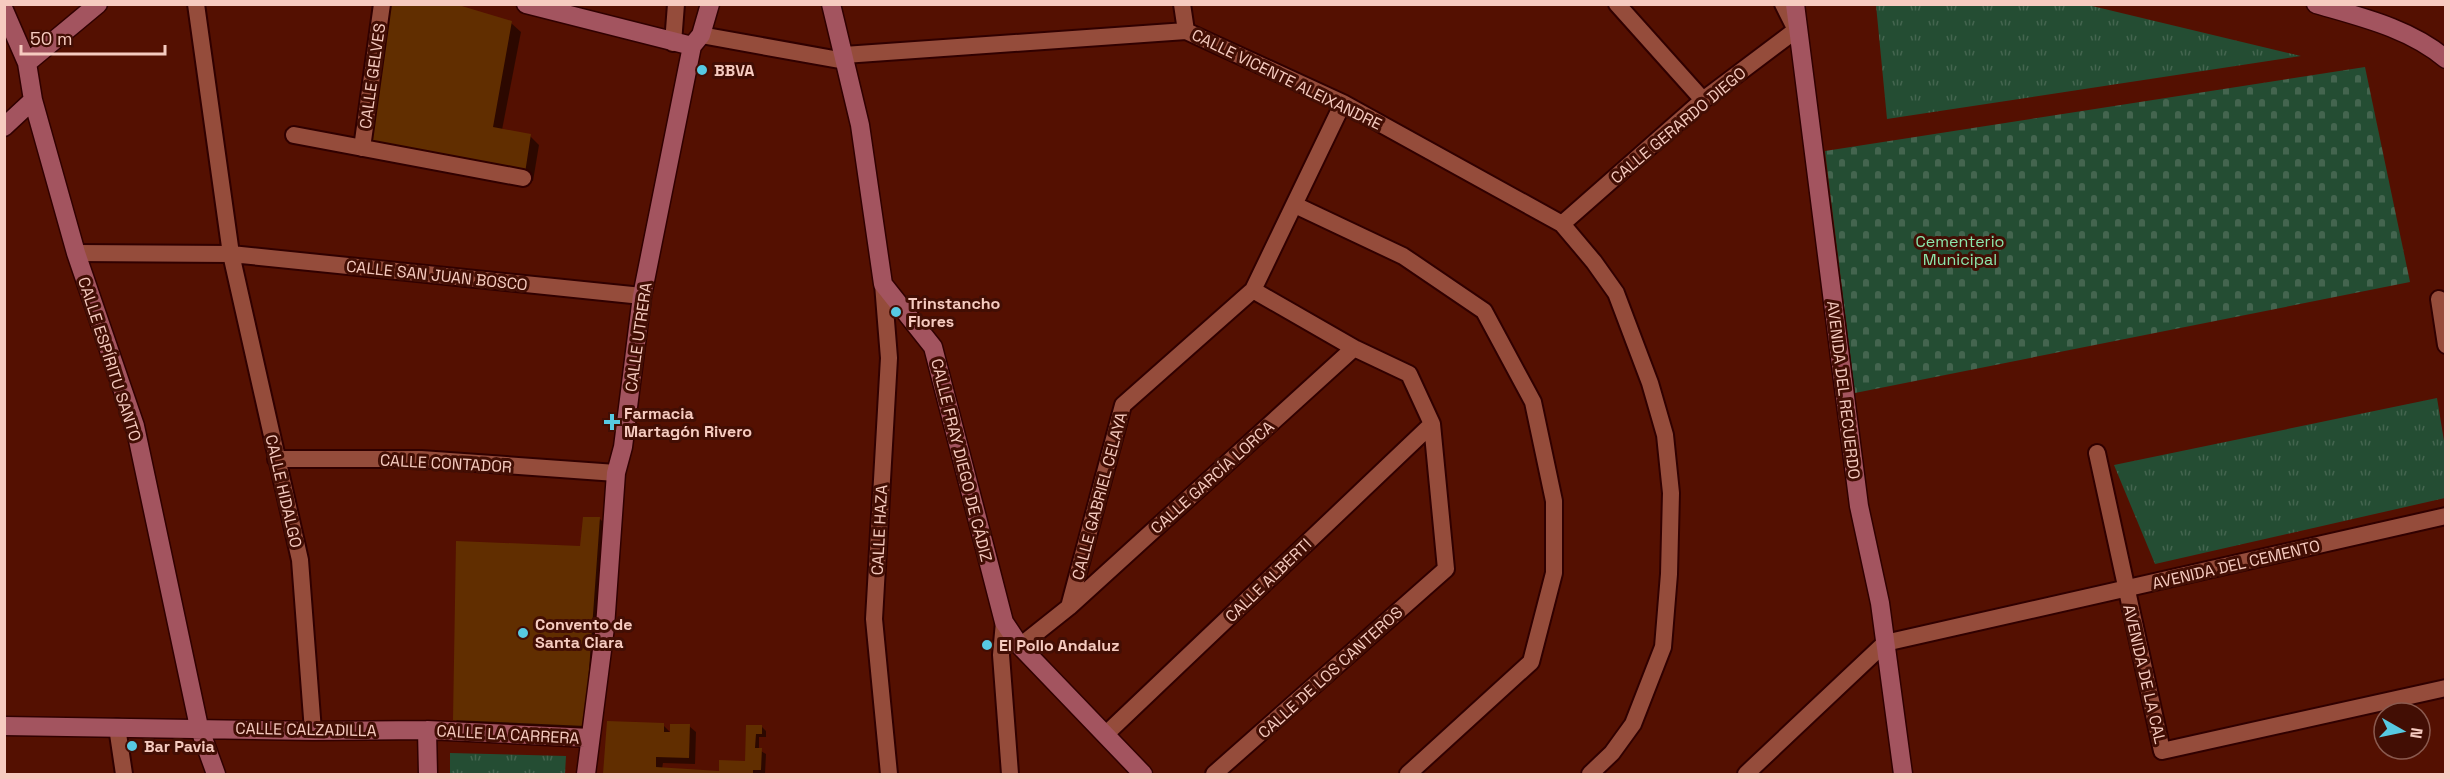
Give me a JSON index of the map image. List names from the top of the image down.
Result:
{
  "streets": {
    "street": [
      "CALLE GELVES",
      "CALLE VICENTE ALEIXANDRE",
      "CALLE GERARDO DIEGO",
      "CALLE SAN JUAN BOSCO",
      "CALLE UTRERA",
      "CALLE ESPÍRITU SANTO",
      "AVENIDA DEL RECUERDO",
      "CALLE FRAY DIEGO DE CÁDIZ",
      "CALLE CONTADOR",
      "CALLE GARCÍA LORCA",
      "CALLE HIDALGO",
      "CALLE GABRIEL CELAYA",
      "CALLE HAZA",
      "AVENIDA DEL CEMENTO",
      "CALLE ALBERTI",
      "CALLE DE LOS CANTEROS",
      "AVENIDA DE LA CAL",
      "CALLE CALZADILLA",
      "CALLE LA CARRERA"
    ]
  },
  "crossings": [
    ["CALLE VICENTE ALEIXANDRE", "CALLE GERARDO DIEGO"],
    ["CALLE VICENTE ALEIXANDRE", "CALLE UTRERA"],
    ["CALLE VICENTE ALEIXANDRE", "CALLE GABRIEL CELAYA"],
    ["CALLE GERARDO DIEGO", "AVENIDA DEL RECUERDO"],
    ["CALLE SAN JUAN BOSCO", "CALLE UTRERA"],
    ["CALLE SAN JUAN BOSCO", "CALLE ESPÍRITU SANTO"],
    ["CALLE SAN JUAN BOSCO", "CALLE HIDALGO"],
    ["CALLE UTRERA", "CALLE CONTADOR"],
    ["CALLE UTRERA", "CALLE LA CARRERA"],
    ["CALLE ESPÍRITU SANTO", "CALLE CALZADILLA"],
    ["AVENIDA DEL RECUERDO", "AVENIDA DEL CEMENTO"],
    ["CALLE FRAY DIEGO DE CÁDIZ", "CALLE GARCÍA LORCA"],
    ["CALLE FRAY DIEGO DE CÁDIZ", "CALLE HAZA"],
    ["CALLE FRAY DIEGO DE CÁDIZ", "CALLE ALBERTI"],
    ["CALLE CONTADOR", "CALLE HIDALGO"],
    ["CALLE GARCÍA LORCA", "CALLE GABRIEL CELAYA"],
    ["CALLE HIDALGO", "CALLE CALZADILLA"],
    ["AVENIDA DEL CEMENTO", "AVENIDA DE LA CAL"],
    ["CALLE ALBERTI", "CALLE DE LOS CANTEROS"],
    ["CALLE CALZADILLA", "CALLE LA CARRERA"]
  ],
  "parks": ["Cementerio Municipal"],
  "places": {
    "other": [
      "BBVA",
      "Trinstancho Flores",
      "Convento de Santa Clara",
      "El Pollo Andaluz",
      "Bar Pavia"
    ],
    "health": ["Farmacia Martagón Rivero"]
  },
  "scale_bar": "50 m",
  "north": "right"
}
